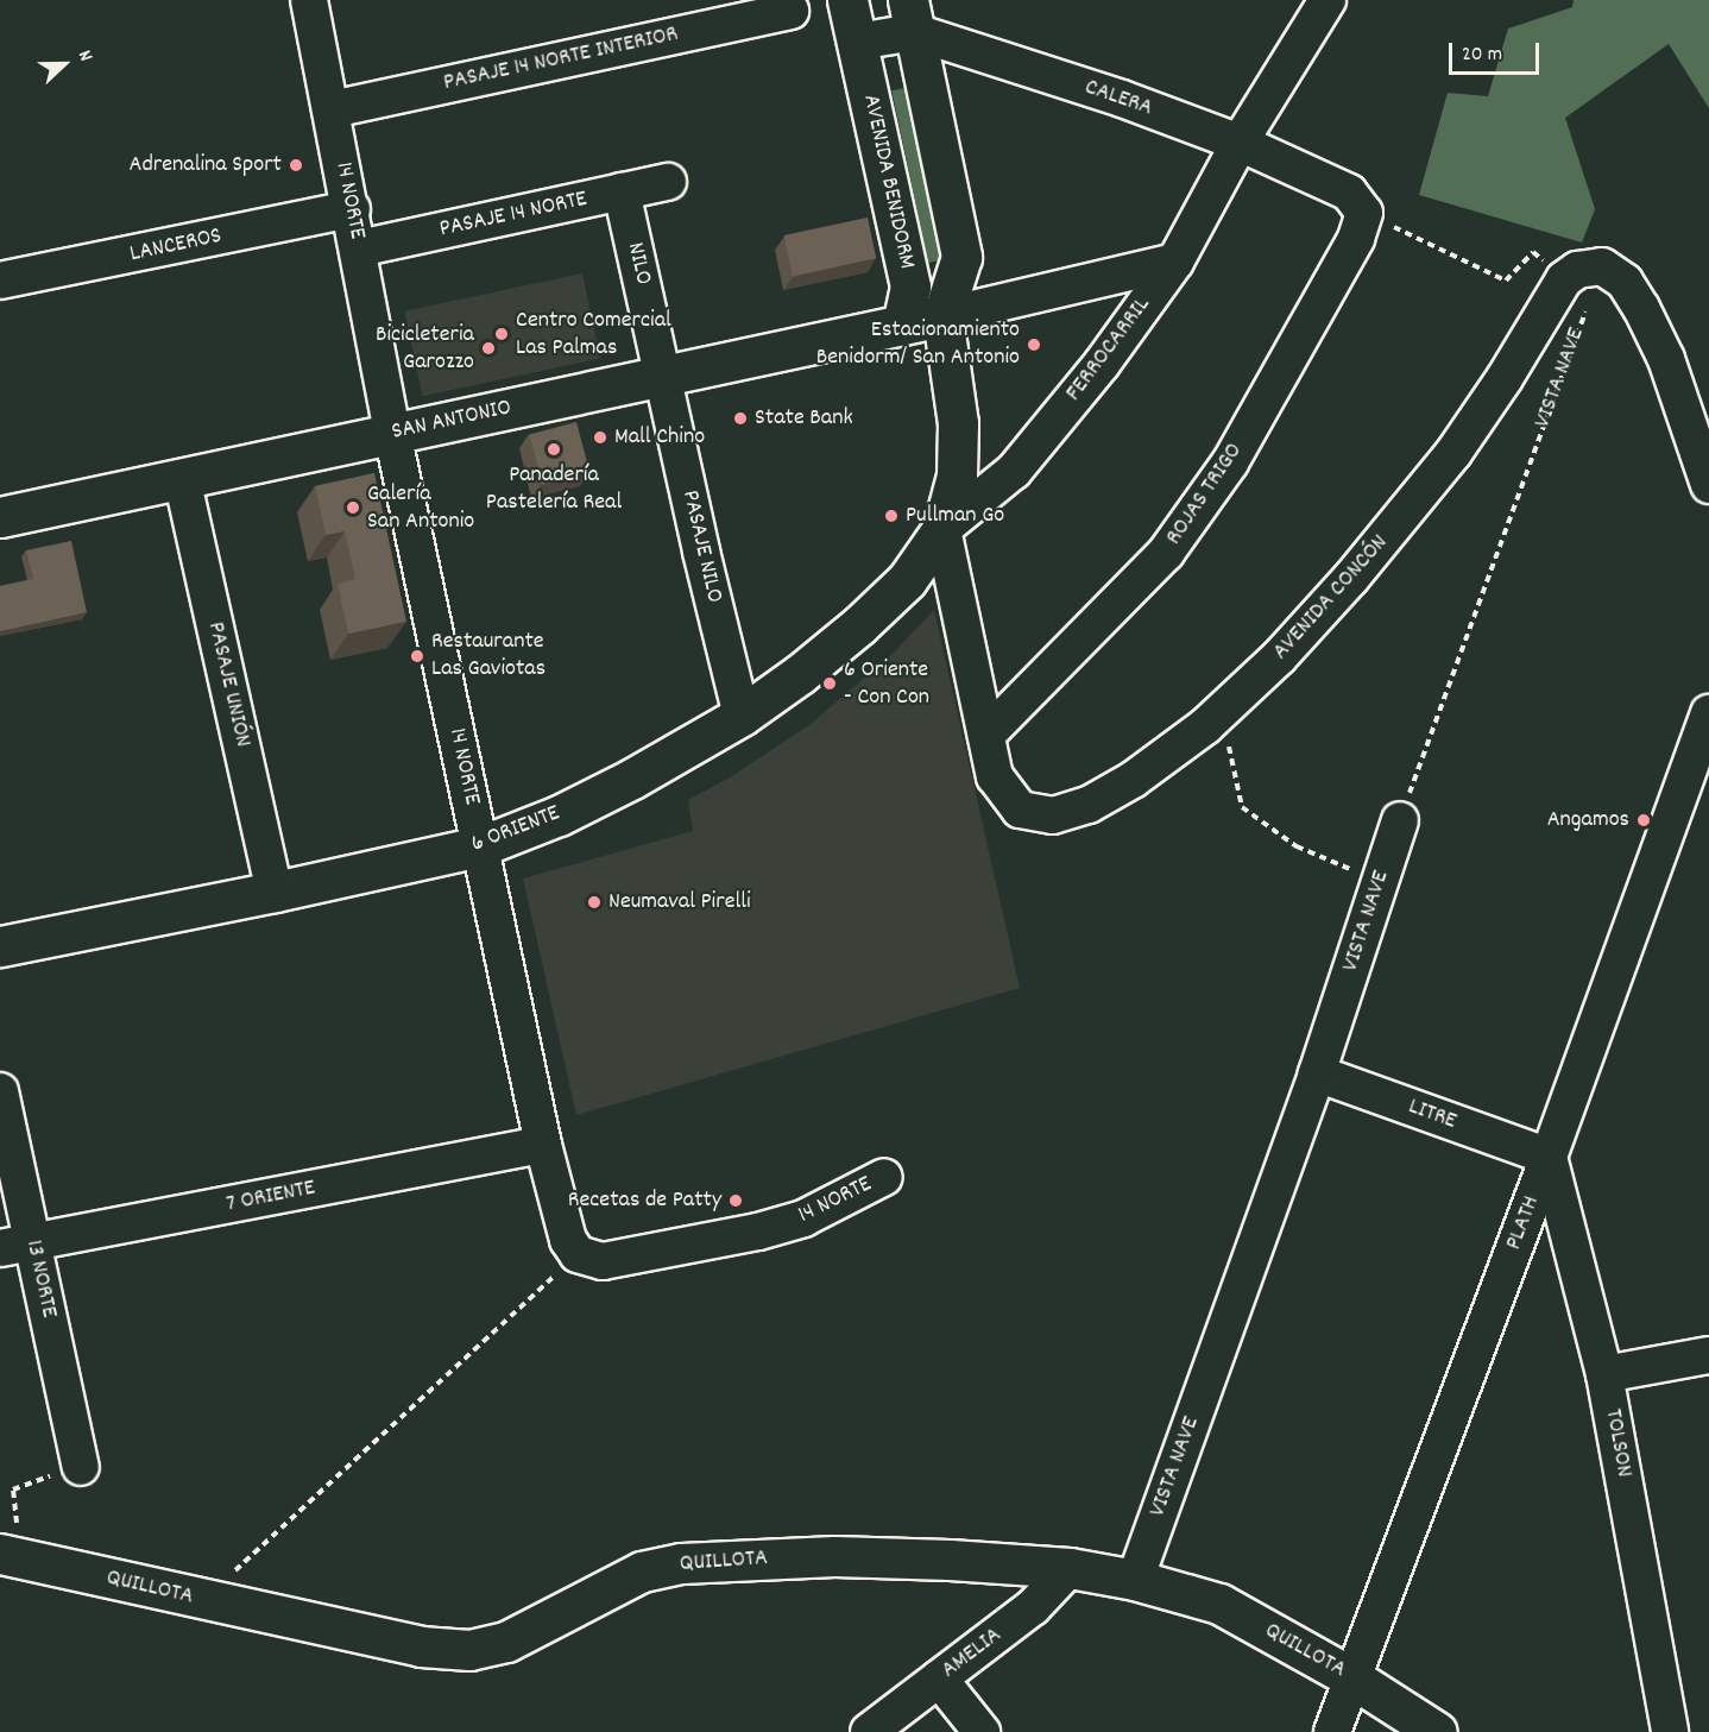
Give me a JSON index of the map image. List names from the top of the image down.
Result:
{
  "streets": {
    "main road": [
      "AVENIDA BENIDORM",
      "SAN ANTONIO",
      "6 ORIENTE",
      "QUILLOTA"
    ],
    "street": [
      "PASAJE 14 NORTE INTERIOR",
      "CALERA",
      "14 NORTE",
      "PASAJE 14 NORTE",
      "LANCEROS",
      "NILO",
      "FERROCARRIL",
      "VISTA NAVE",
      "ROJAS TRIGO",
      "PASAJE NILO",
      "AVENIDA CONCÓN",
      "PASAJE UNIÓN",
      "LITRE",
      "7 ORIENTE",
      "PLATH",
      "13 NORTE",
      "TOLSON",
      "AMELIA"
    ]
  },
  "crossings": [
    ["PASAJE 14 NORTE INTERIOR", "14 NORTE"],
    ["CALERA", "AVENIDA BENIDORM"],
    ["CALERA", "FERROCARRIL"],
    ["CALERA", "ROJAS TRIGO"],
    ["AVENIDA BENIDORM", "SAN ANTONIO"],
    ["14 NORTE", "PASAJE 14 NORTE"],
    ["14 NORTE", "LANCEROS"],
    ["14 NORTE", "SAN ANTONIO"],
    ["14 NORTE", "6 ORIENTE"],
    ["14 NORTE", "7 ORIENTE"],
    ["PASAJE 14 NORTE", "NILO"],
    ["NILO", "SAN ANTONIO"],
    ["NILO", "PASAJE NILO"],
    ["FERROCARRIL", "AVENIDA CONCÓN"],
    ["FERROCARRIL", "6 ORIENTE"],
    ["VISTA NAVE", "LITRE"],
    ["VISTA NAVE", "QUILLOTA"],
    ["SAN ANTONIO", "PASAJE NILO"],
    ["SAN ANTONIO", "PASAJE UNIÓN"],
    ["ROJAS TRIGO", "AVENIDA CONCÓN"],
    ["PASAJE NILO", "6 ORIENTE"],
    ["AVENIDA CONCÓN", "6 ORIENTE"],
    ["PASAJE UNIÓN", "6 ORIENTE"],
    ["LITRE", "PLATH"],
    ["LITRE", "TOLSON"],
    ["7 ORIENTE", "13 NORTE"],
    ["PLATH", "TOLSON"],
    ["PLATH", "QUILLOTA"],
    ["QUILLOTA", "AMELIA"]
  ],
  "places": [
    "Adrenalina Sport",
    "Centro Comercial Las Palmas",
    "Estacionamiento Benidorm/ San Antonio",
    "Bicicleteria Garozzo",
    "State Bank",
    "Mall Chino",
    "Panadería Pastelería Real",
    "Galería San Antonio",
    "Pullman Go",
    "Restaurante Las Gaviotas",
    "6 Oriente - Con Con",
    "Angamos",
    "Neumaval Pirelli",
    "Recetas de Patty"
  ],
  "scale_bar": "20 m",
  "north": "right"
}
